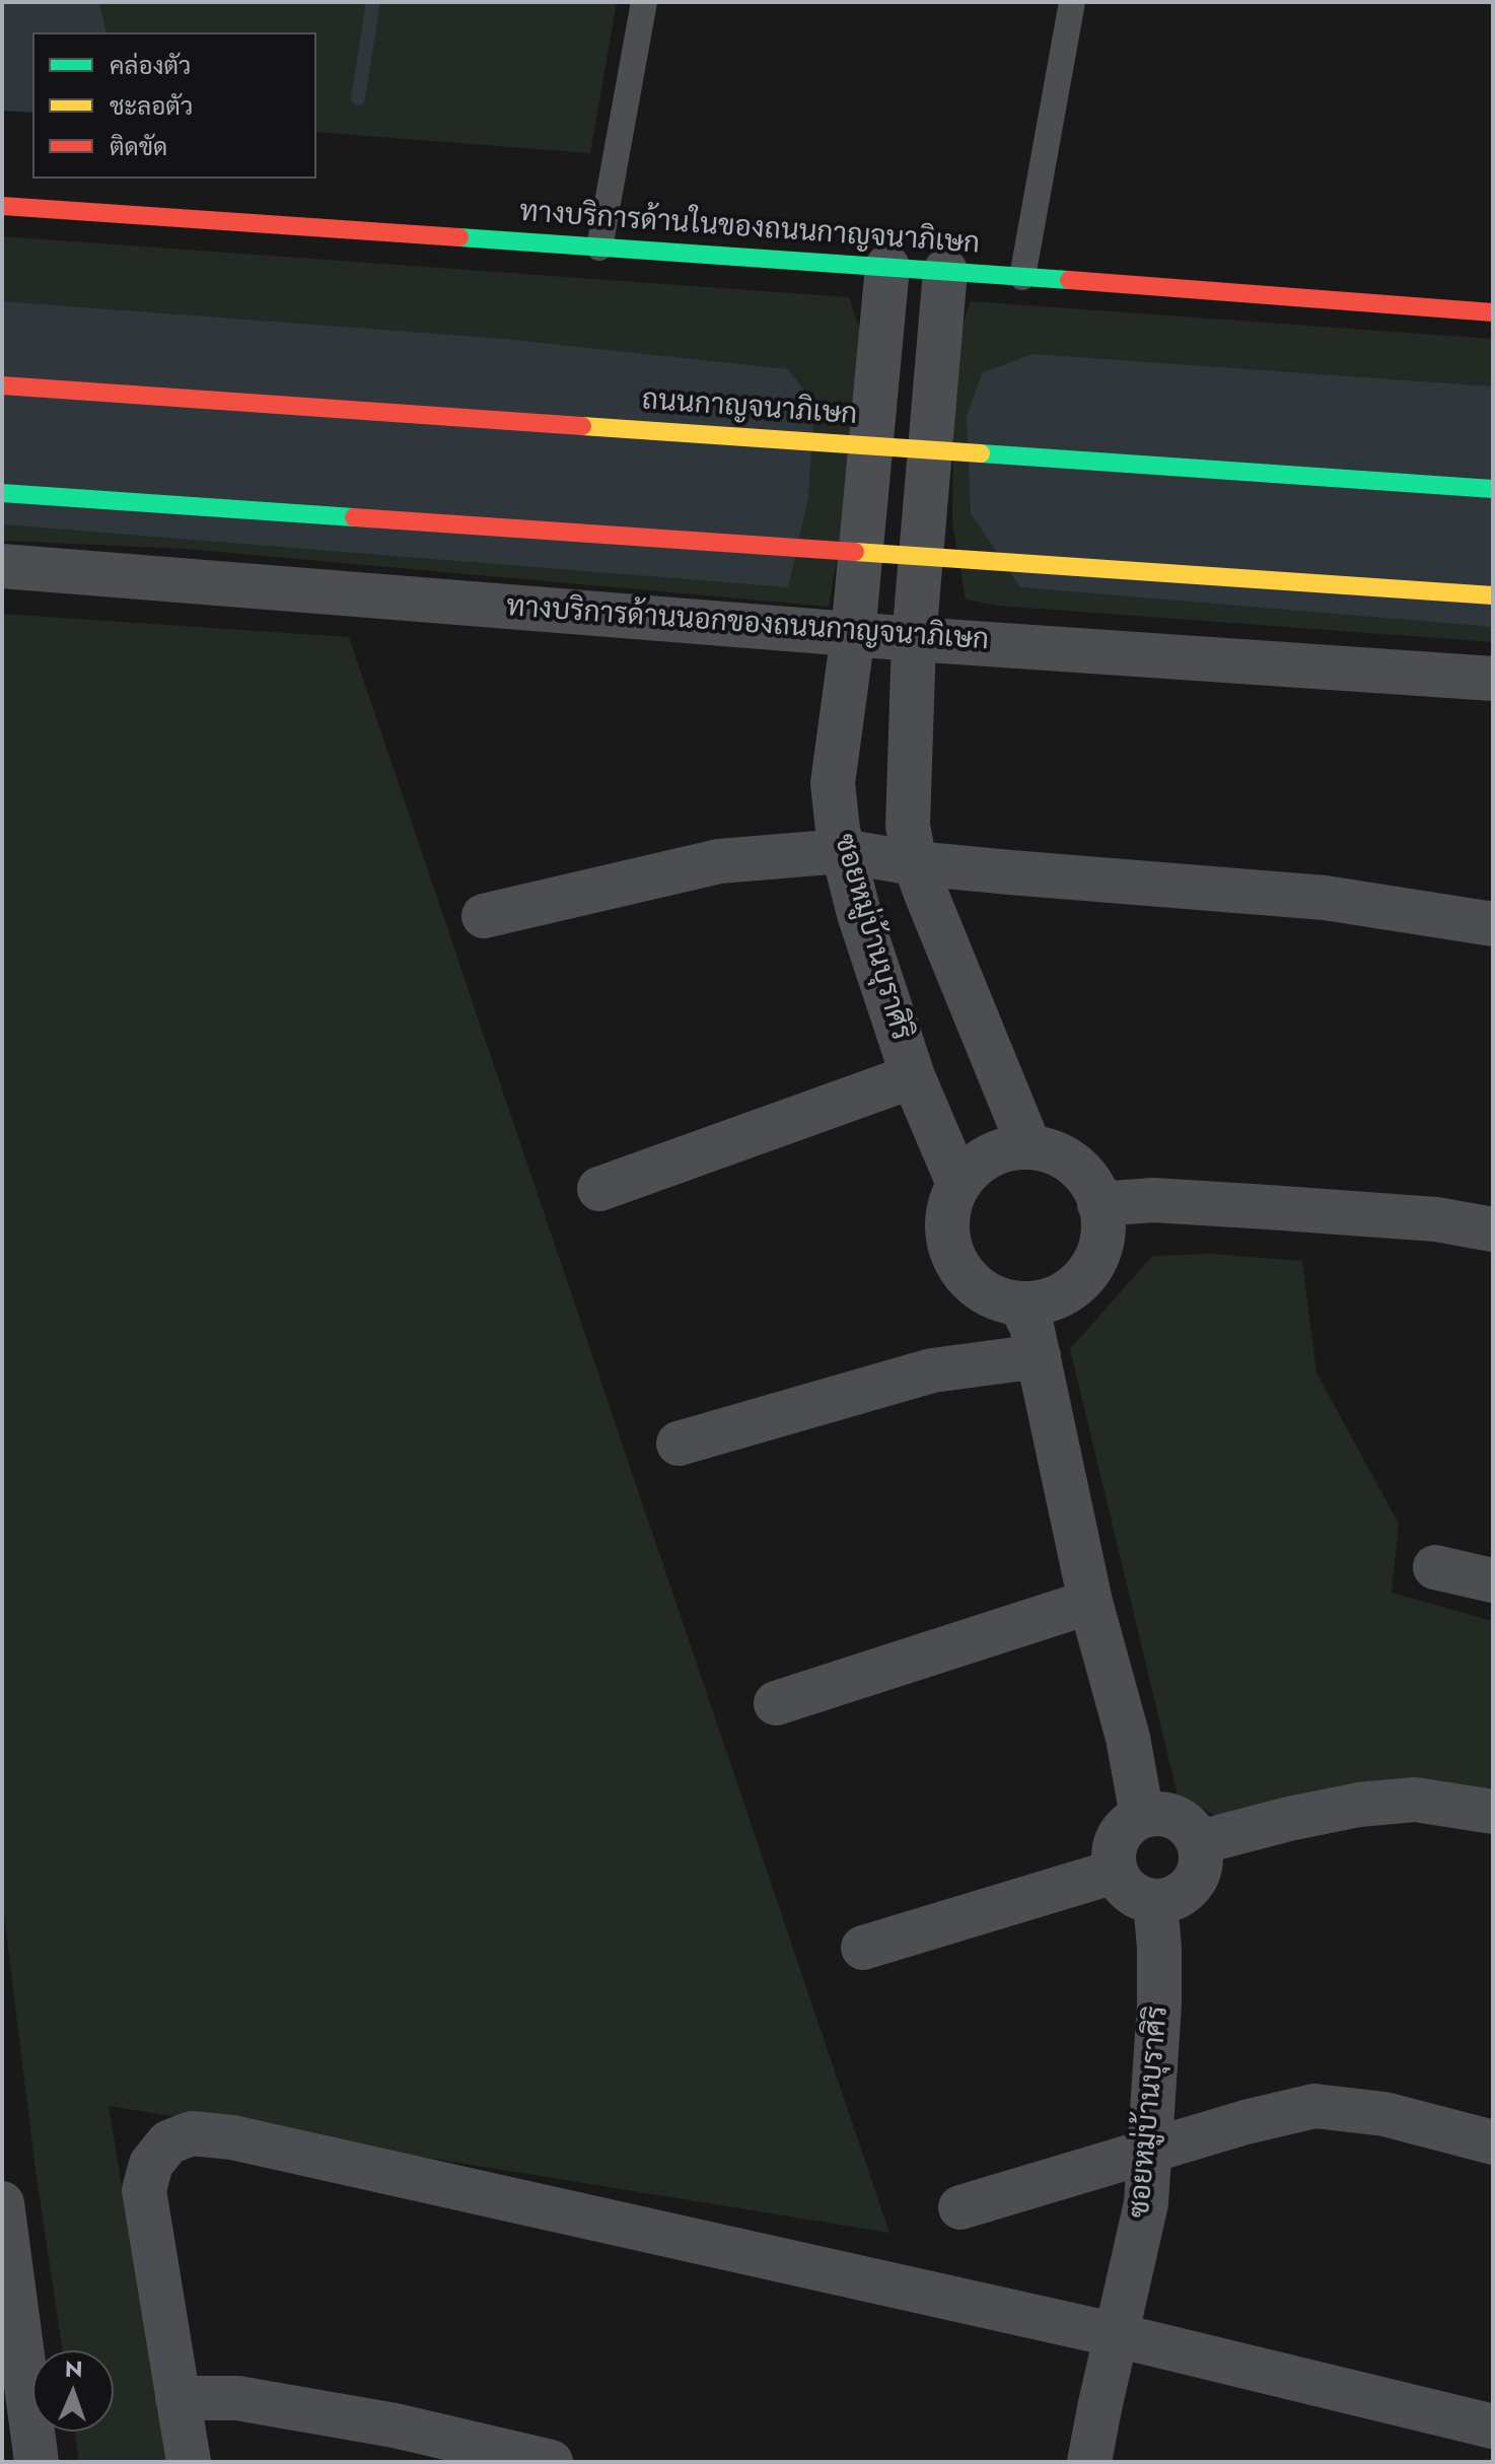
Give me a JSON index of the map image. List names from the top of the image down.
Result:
{
  "streets": {
    "main road": ["ทางบริการด้านในของถนนกาญจนาภิเษก", "ถนนกาญจนาภิเษก"],
    "street": ["ทางบริการด้านนอกของถนนกาญจนาภิเษก", "ซอยหมู่บ้านบุราศิริ"]
  },
  "crossings": [
    ["ทางบริการด้านในของถนนกาญจนาภิเษก", "ซอยหมู่บ้านบุราศิริ"],
    ["ทางบริการด้านนอกของถนนกาญจนาภิเษก", "ซอยหมู่บ้านบุราศิริ"]
  ],
  "legend": ["คล่องตัว", "ชะลอตัว", "ติดขัด"],
  "north": "top"
}
